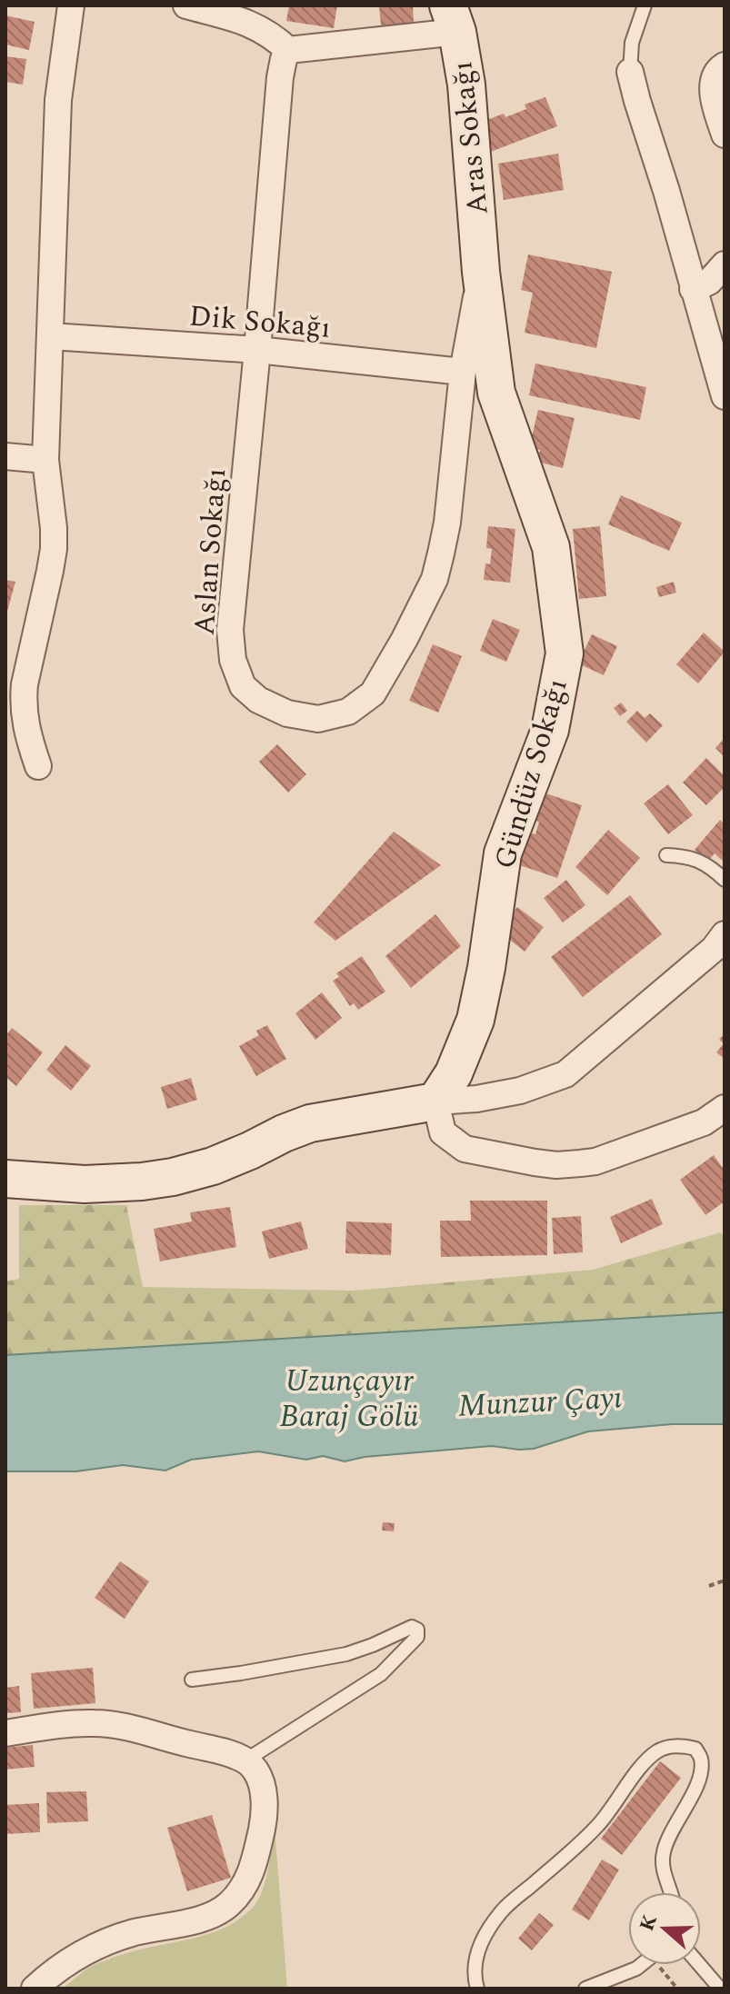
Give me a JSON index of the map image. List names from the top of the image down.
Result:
{
  "streets": {
    "main road": ["Aras Sokağı", "Gündüz Sokağı"],
    "street": ["Dik Sokağı", "Aslan Sokağı"]
  },
  "crossings": [
    ["Aras Sokağı", "Aslan Sokağı"],
    ["Aras Sokağı", "Gündüz Sokağı"],
    ["Dik Sokağı", "Aslan Sokağı"],
    ["Aslan Sokağı", "Gündüz Sokağı"]
  ],
  "water": ["Uzunçayır Baraj Gölü", "Munzur Çayı"],
  "north": "left"
}
